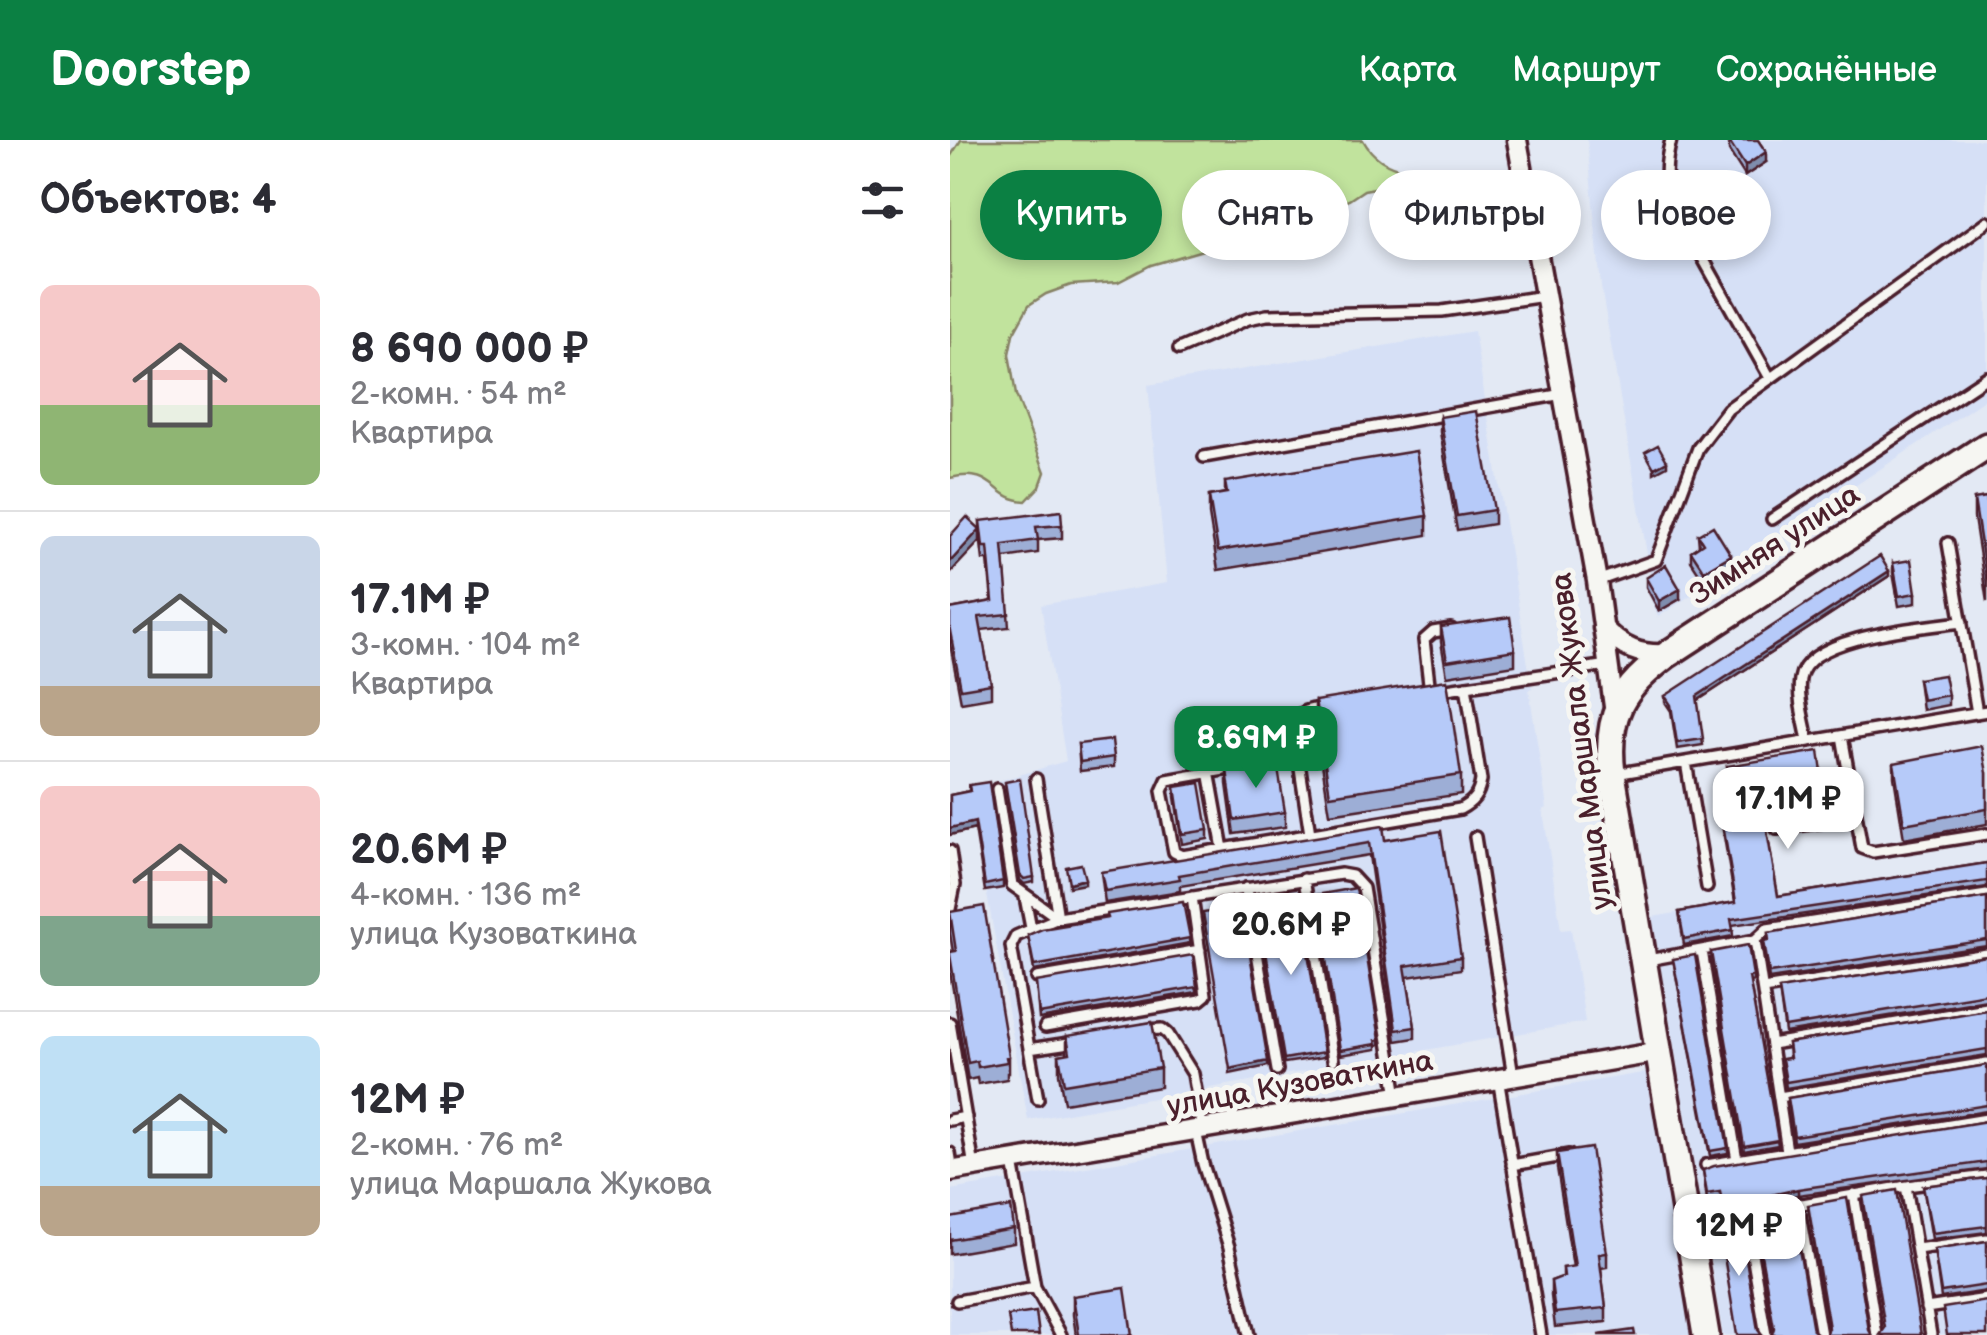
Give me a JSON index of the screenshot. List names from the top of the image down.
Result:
{
  "streets": {
    "main road": ["Зимняя улица", "улица Маршала Жукова"],
    "street": ["улица Кузоваткина"]
  },
  "crossings": [
    ["Зимняя улица", "улица Маршала Жукова"],
    ["улица Маршала Жукова", "улица Кузоваткина"]
  ],
  "page": {
    "header": "Doorstep",
    "nav": ["Карта", "Маршрут", "Сохранённые"],
    "heading": "Объектов: 4",
    "chip": [
      "Купить",
      "Снять",
      "Фильтры",
      "Новое"
    ],
    "list": [
      {
        "name": "8 690 000 ₽",
        "note": "2-комн. · 54 m² · Квартира"
      },
      {
        "name": "17.1M ₽",
        "note": "3-комн. · 104 m² · Квартира"
      },
      {
        "name": "20.6M ₽",
        "note": "4-комн. · 136 m² · улица Кузоваткина"
      },
      {
        "name": "12M ₽",
        "note": "2-комн. · 76 m² · улица Маршала Жукова"
      }
    ],
    "price": [
      "8.69M ₽",
      "17.1M ₽",
      "20.6M ₽",
      "12M ₽"
    ]
  }
}
